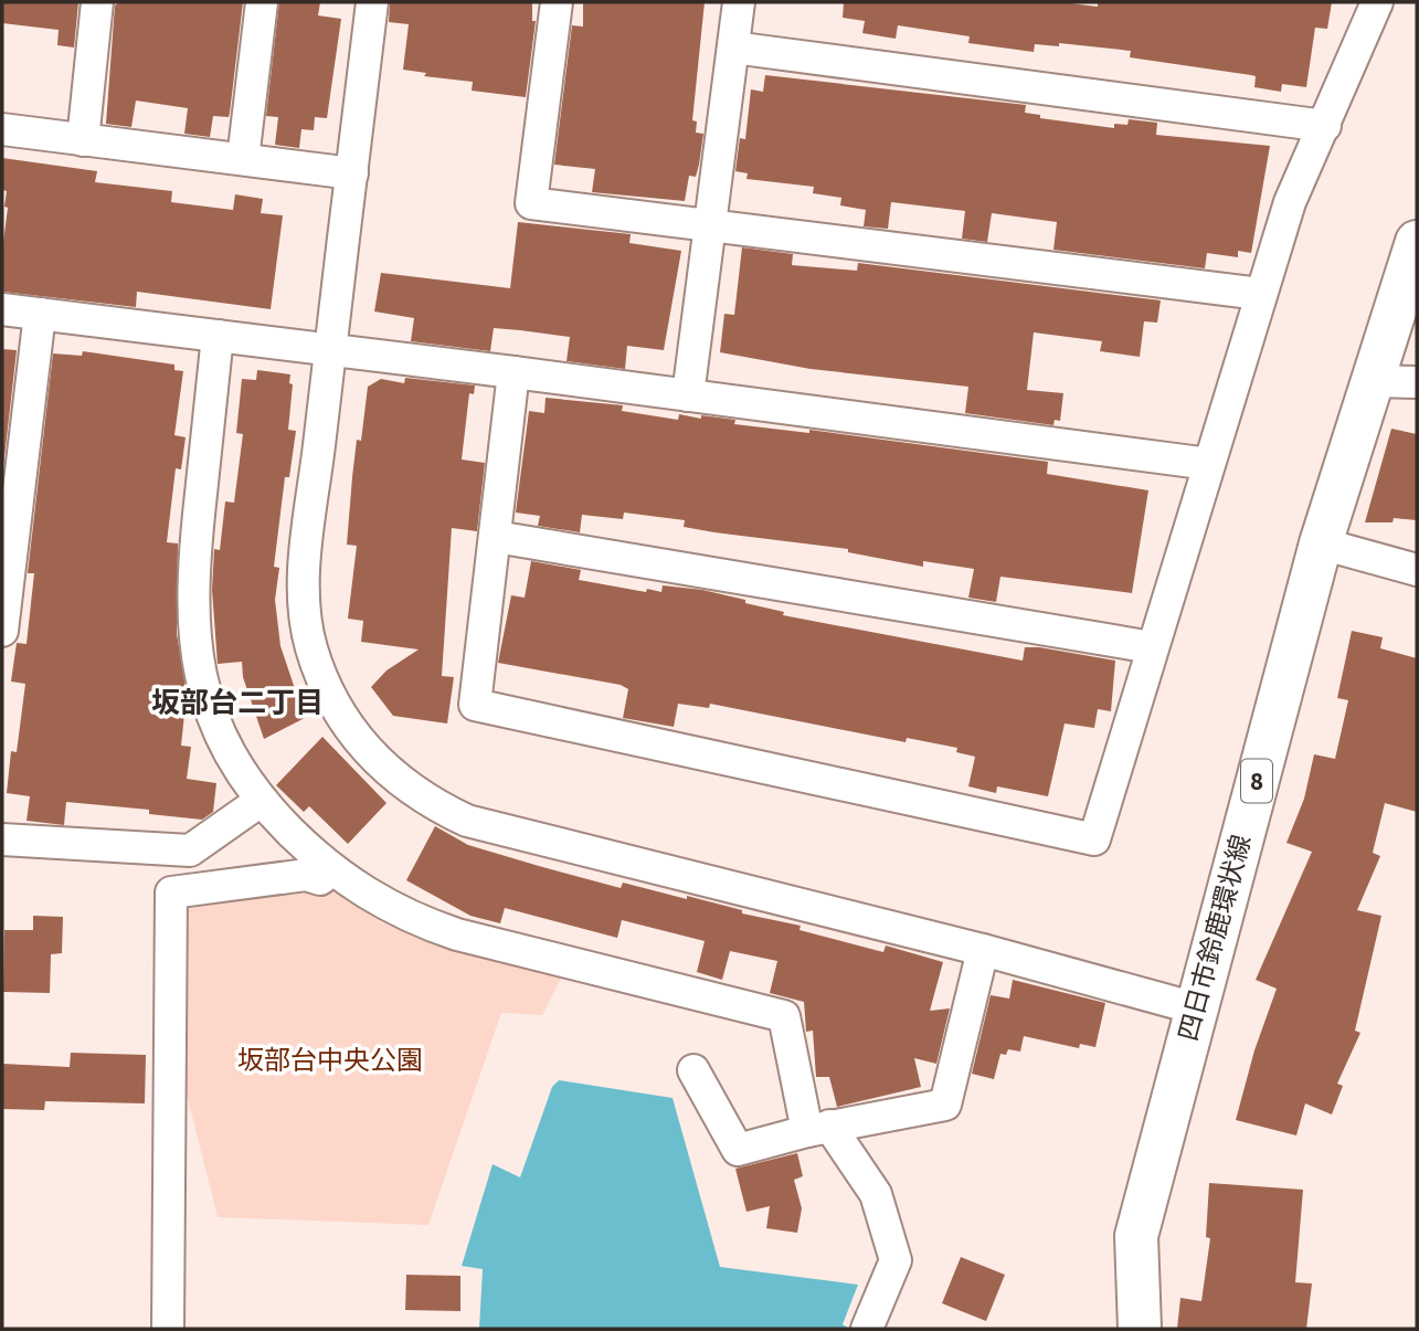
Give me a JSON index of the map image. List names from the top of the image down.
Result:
{
  "streets": {
    "main road": ["8", "四日市鈴鹿環状線"]
  },
  "districts": ["坂部台二丁目"],
  "parks": ["坂部台中央公園"]
}
